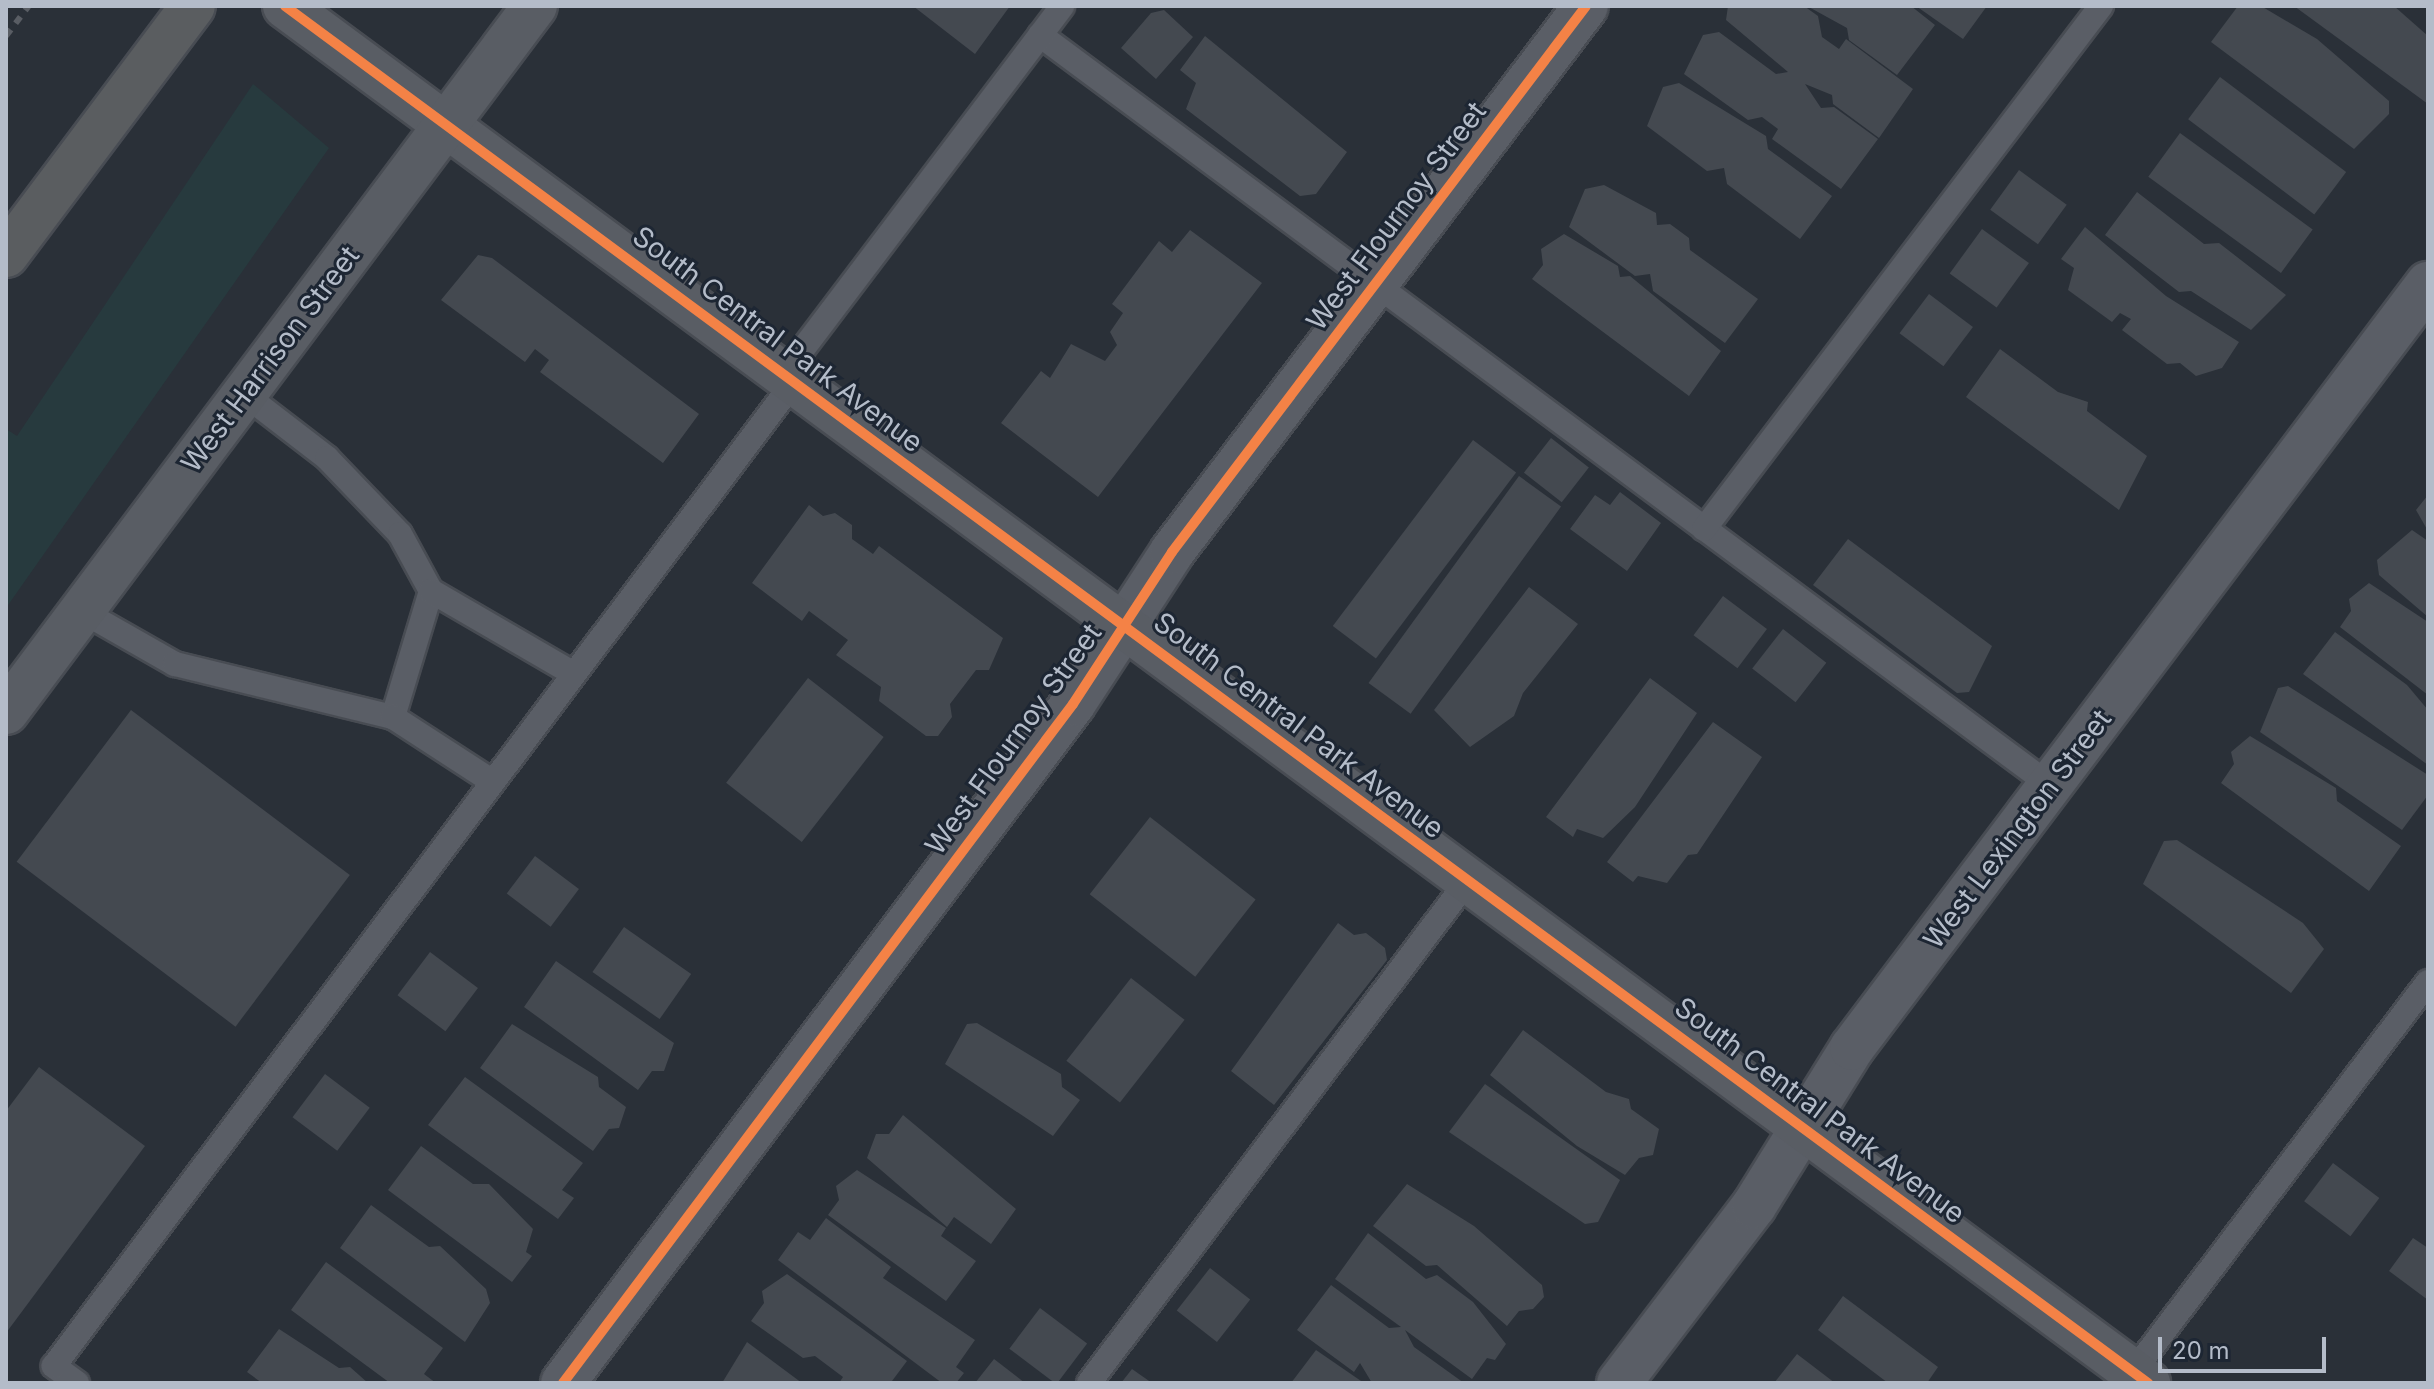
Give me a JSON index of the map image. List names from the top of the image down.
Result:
{
  "streets": {
    "street": [
      "West Flournoy Street",
      "South Central Park Avenue",
      "West Harrison Street",
      "West Lexington Street"
    ]
  },
  "crossings": [
    ["West Flournoy Street", "South Central Park Avenue"],
    ["South Central Park Avenue", "West Harrison Street"],
    ["South Central Park Avenue", "West Lexington Street"]
  ],
  "scale_bar": "20 m"
}
